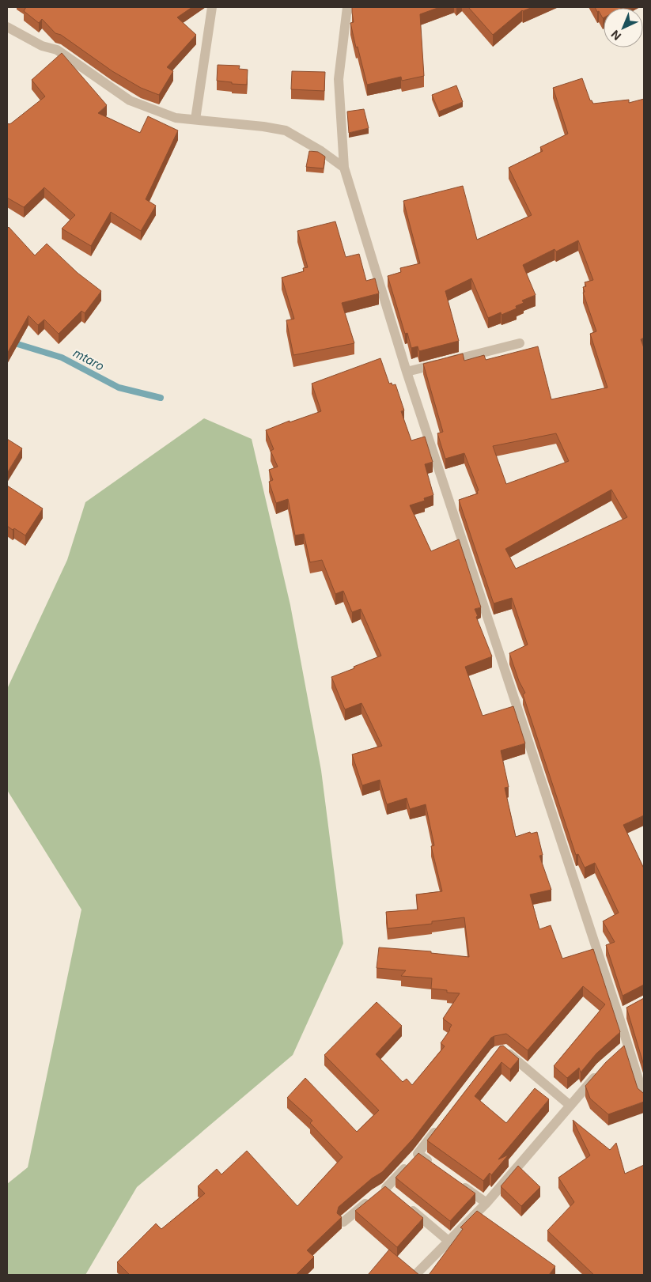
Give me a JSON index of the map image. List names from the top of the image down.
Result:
{
  "water": ["mtaro"],
  "north": "bottom left"
}
